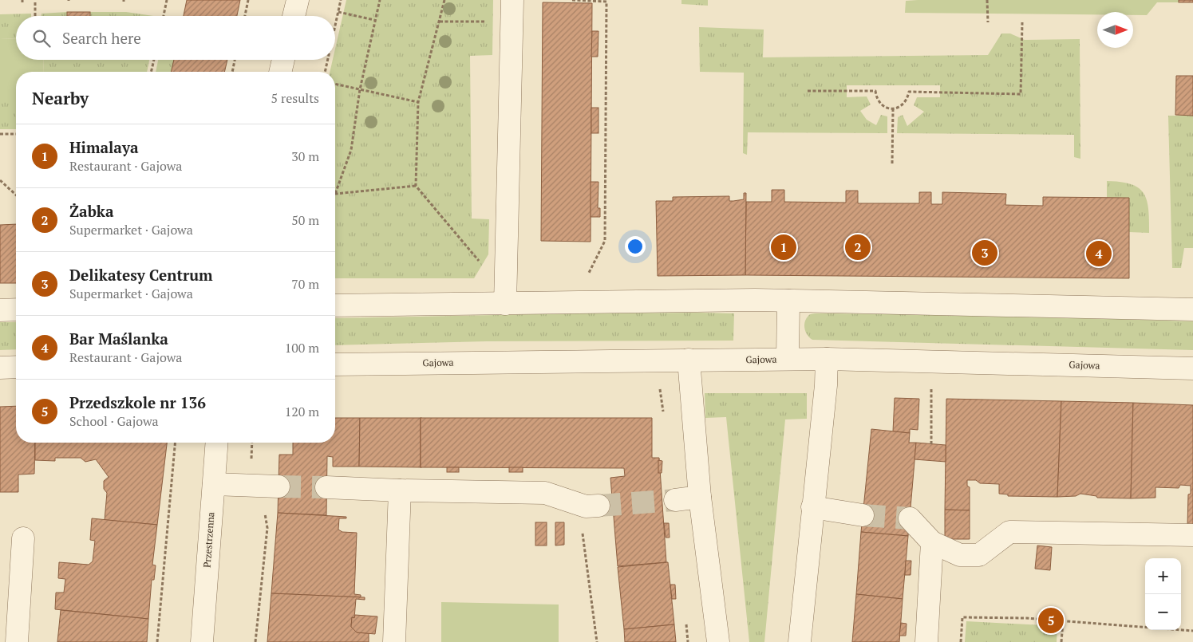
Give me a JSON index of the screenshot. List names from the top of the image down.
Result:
{
  "streets": {
    "street": ["Gajowa", "Przestrzenna"]
  },
  "north": "right",
  "page": {
    "search": "Search here",
    "heading": ["Nearby", "5 results"],
    "list": [
      {
        "mark": "1",
        "name": "Himalaya",
        "note": "Restaurant · Gajowa",
        "value": "30 m"
      },
      {
        "mark": "2",
        "name": "Żabka",
        "note": "Supermarket · Gajowa",
        "value": "50 m"
      },
      {
        "mark": "3",
        "name": "Delikatesy Centrum",
        "note": "Supermarket · Gajowa",
        "value": "70 m"
      },
      {
        "mark": "4",
        "name": "Bar Maślanka",
        "note": "Restaurant · Gajowa",
        "value": "100 m"
      },
      {
        "mark": "5",
        "name": "Przedszkole nr 136",
        "note": "School · Gajowa",
        "value": "120 m"
      }
    ],
    "pins": [
      "1",
      "2",
      "3",
      "4",
      "5"
    ],
    "map_buttons": ["+", "−"]
  }
}
